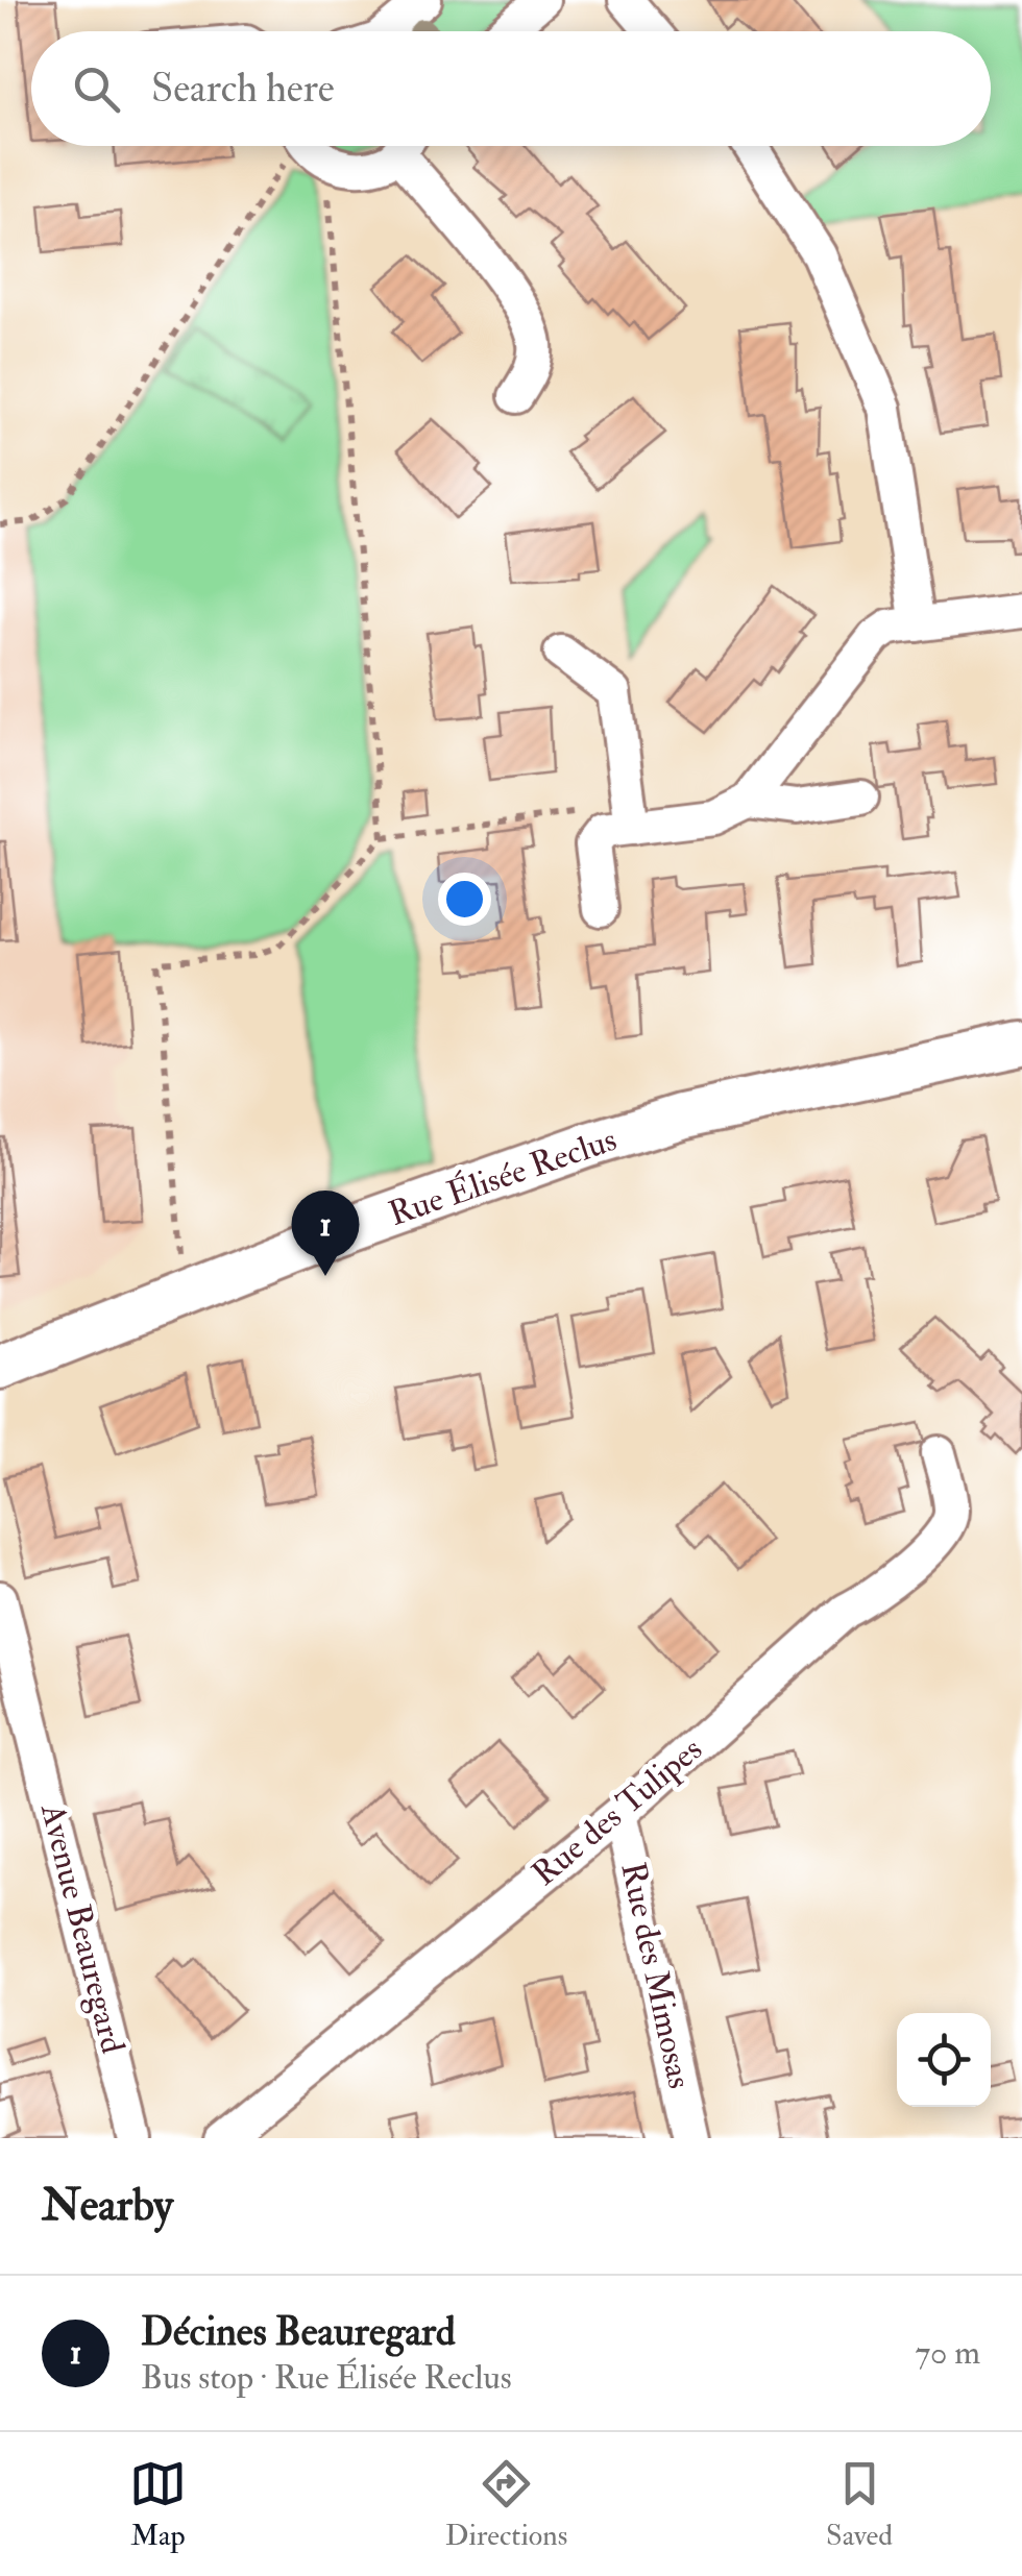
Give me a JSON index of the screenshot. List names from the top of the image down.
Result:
{
  "streets": {
    "street": [
      "Rue Élisée Reclus",
      "Rue des Tulipes",
      "Avenue Beauregard",
      "Rue des Mimosas"
    ]
  },
  "crossings": [
    ["Rue des Tulipes", "Rue des Mimosas"]
  ],
  "page": {
    "search": "Search here",
    "pins": "1",
    "heading": "Nearby",
    "list": [
      {
        "mark": "1",
        "name": "Décines Beauregard",
        "note": "Bus stop · Rue Élisée Reclus",
        "value": "70 m"
      }
    ],
    "nav": ["Map", "Directions", "Saved"]
  }
}
